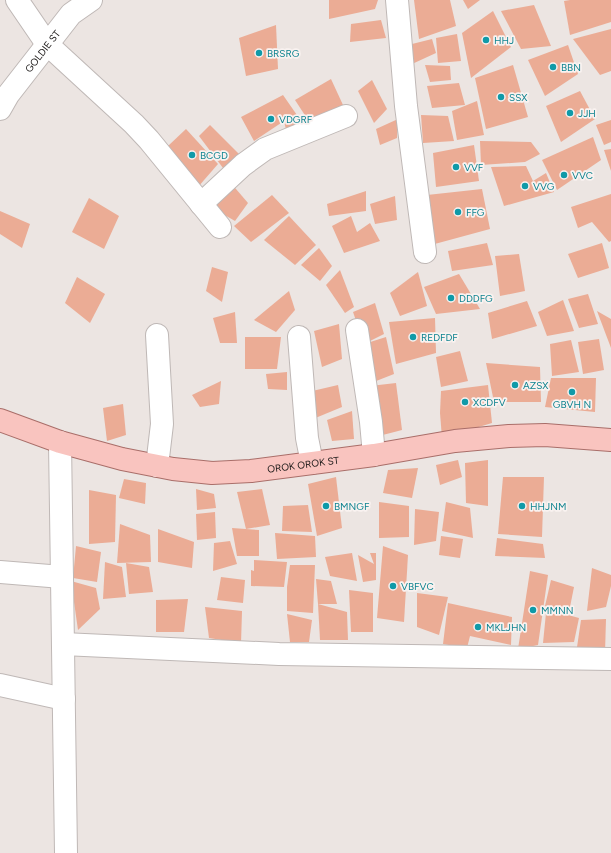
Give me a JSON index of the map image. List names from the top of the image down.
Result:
{
  "streets": {
    "main road": ["OROK OROK ST"],
    "street": ["GOLDIE ST"]
  },
  "places": [
    "HHJ",
    "BRSRG",
    "BBN",
    "SSX",
    "JJH",
    "VDGRF",
    "BCGD",
    "VVF",
    "VVC",
    "VVG",
    "FFG",
    "DDDFG",
    "REDFDF",
    "AZSX",
    "GBVH N",
    "XCDFV",
    "BMNGF",
    "HHJNM",
    "VBFVC",
    "MMNN",
    "MKLJHN"
  ]
}
